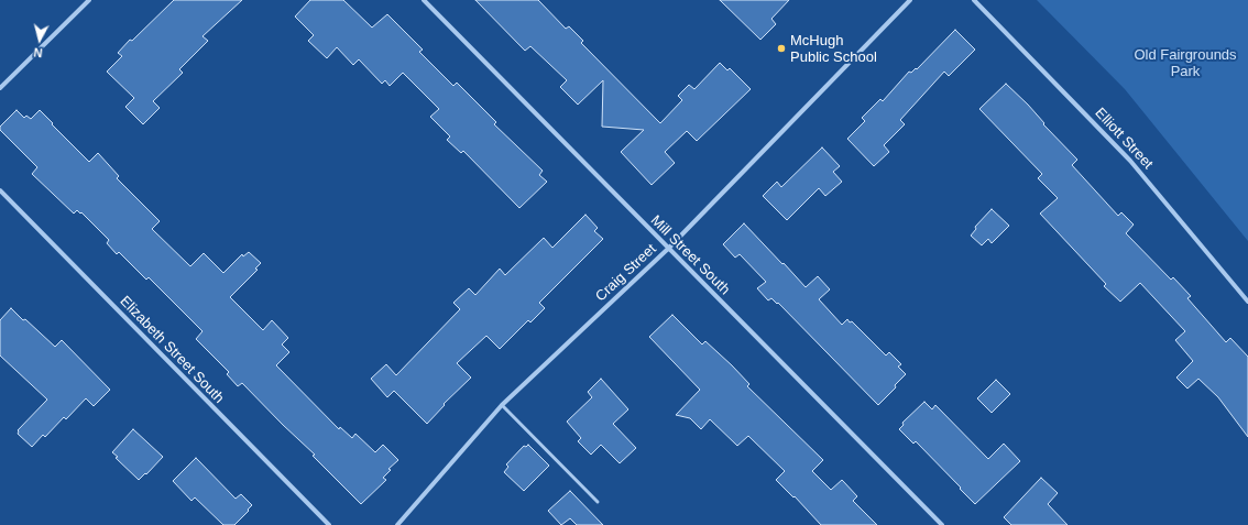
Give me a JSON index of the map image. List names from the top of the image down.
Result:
{
  "streets": {
    "street": [
      "Elliott Street",
      "Mill Street South",
      "Craig Street",
      "Elizabeth Street South"
    ]
  },
  "crossings": [
    ["Mill Street South", "Craig Street"]
  ],
  "parks": ["Old Fairgrounds Park"],
  "places": ["McHugh Public School"],
  "north": "bottom"
}
